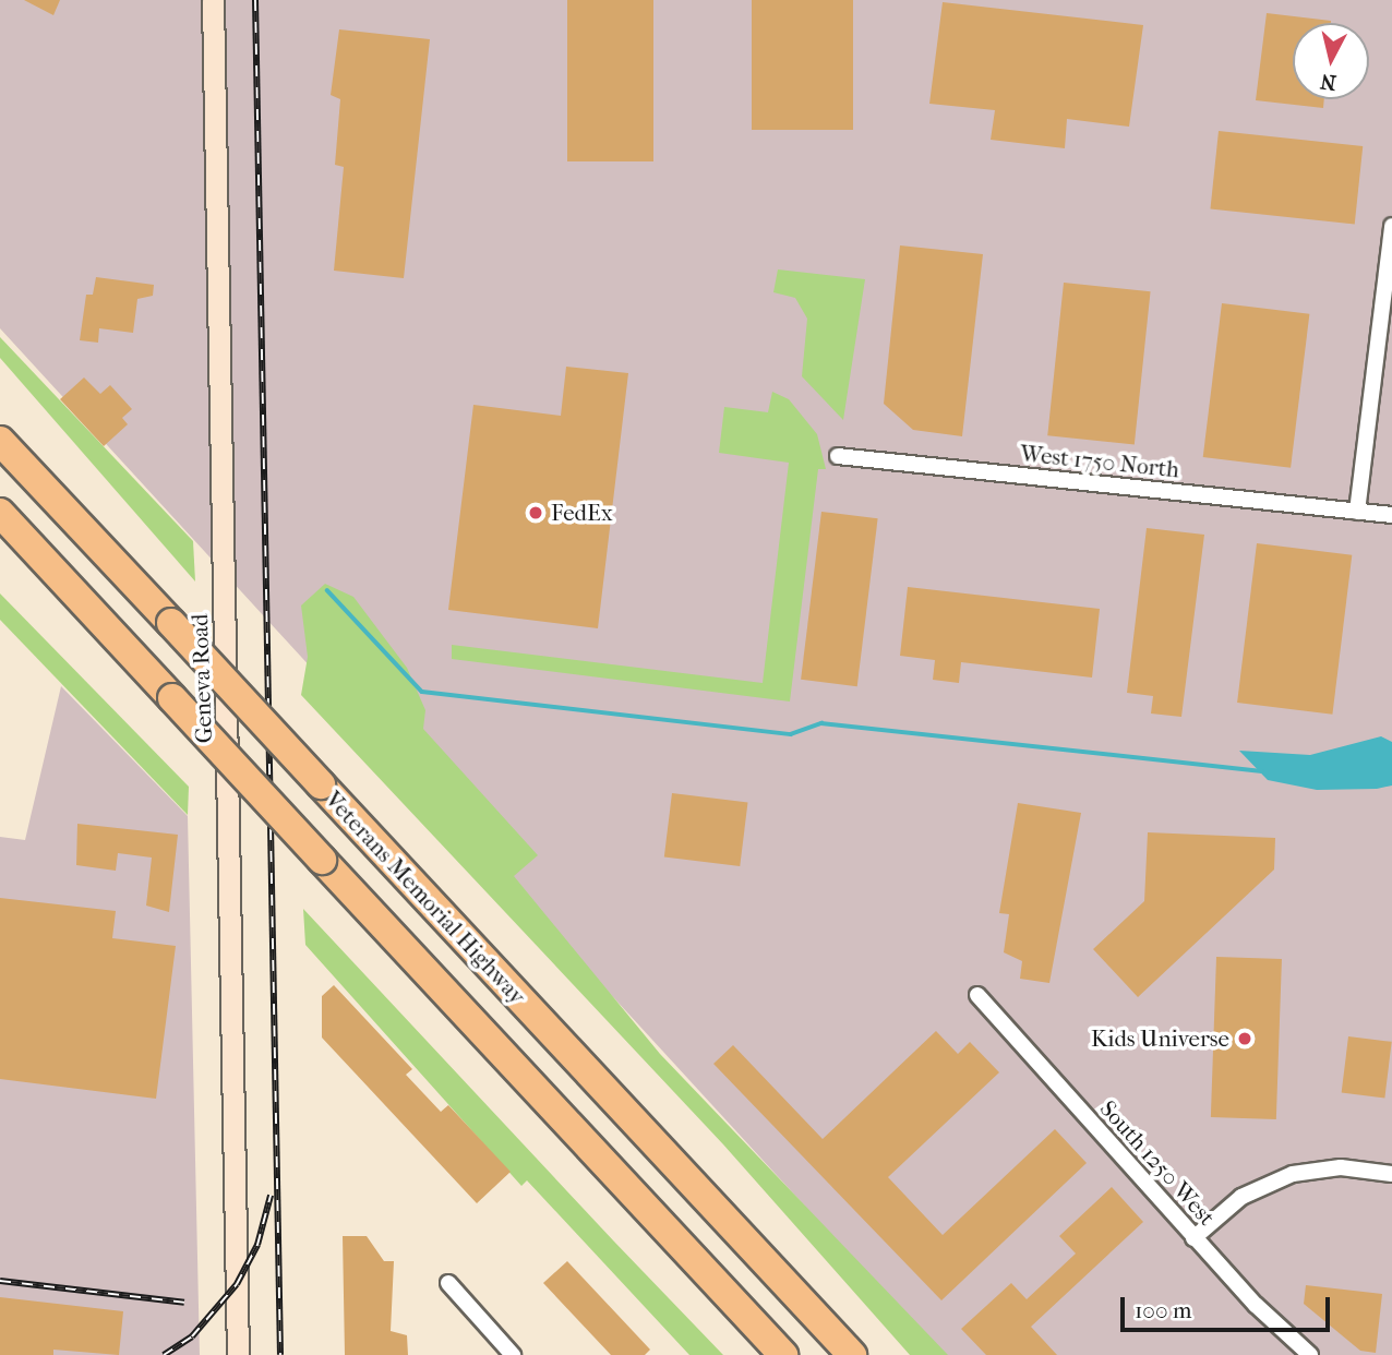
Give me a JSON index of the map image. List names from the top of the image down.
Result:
{
  "streets": {
    "highway": ["Veterans Memorial Highway"],
    "main road": ["Geneva Road"],
    "street": ["West 1750 North", "South 1250 West"]
  },
  "places": ["FedEx", "Kids Universe"],
  "scale_bar": "100 m",
  "north": "bottom"
}
